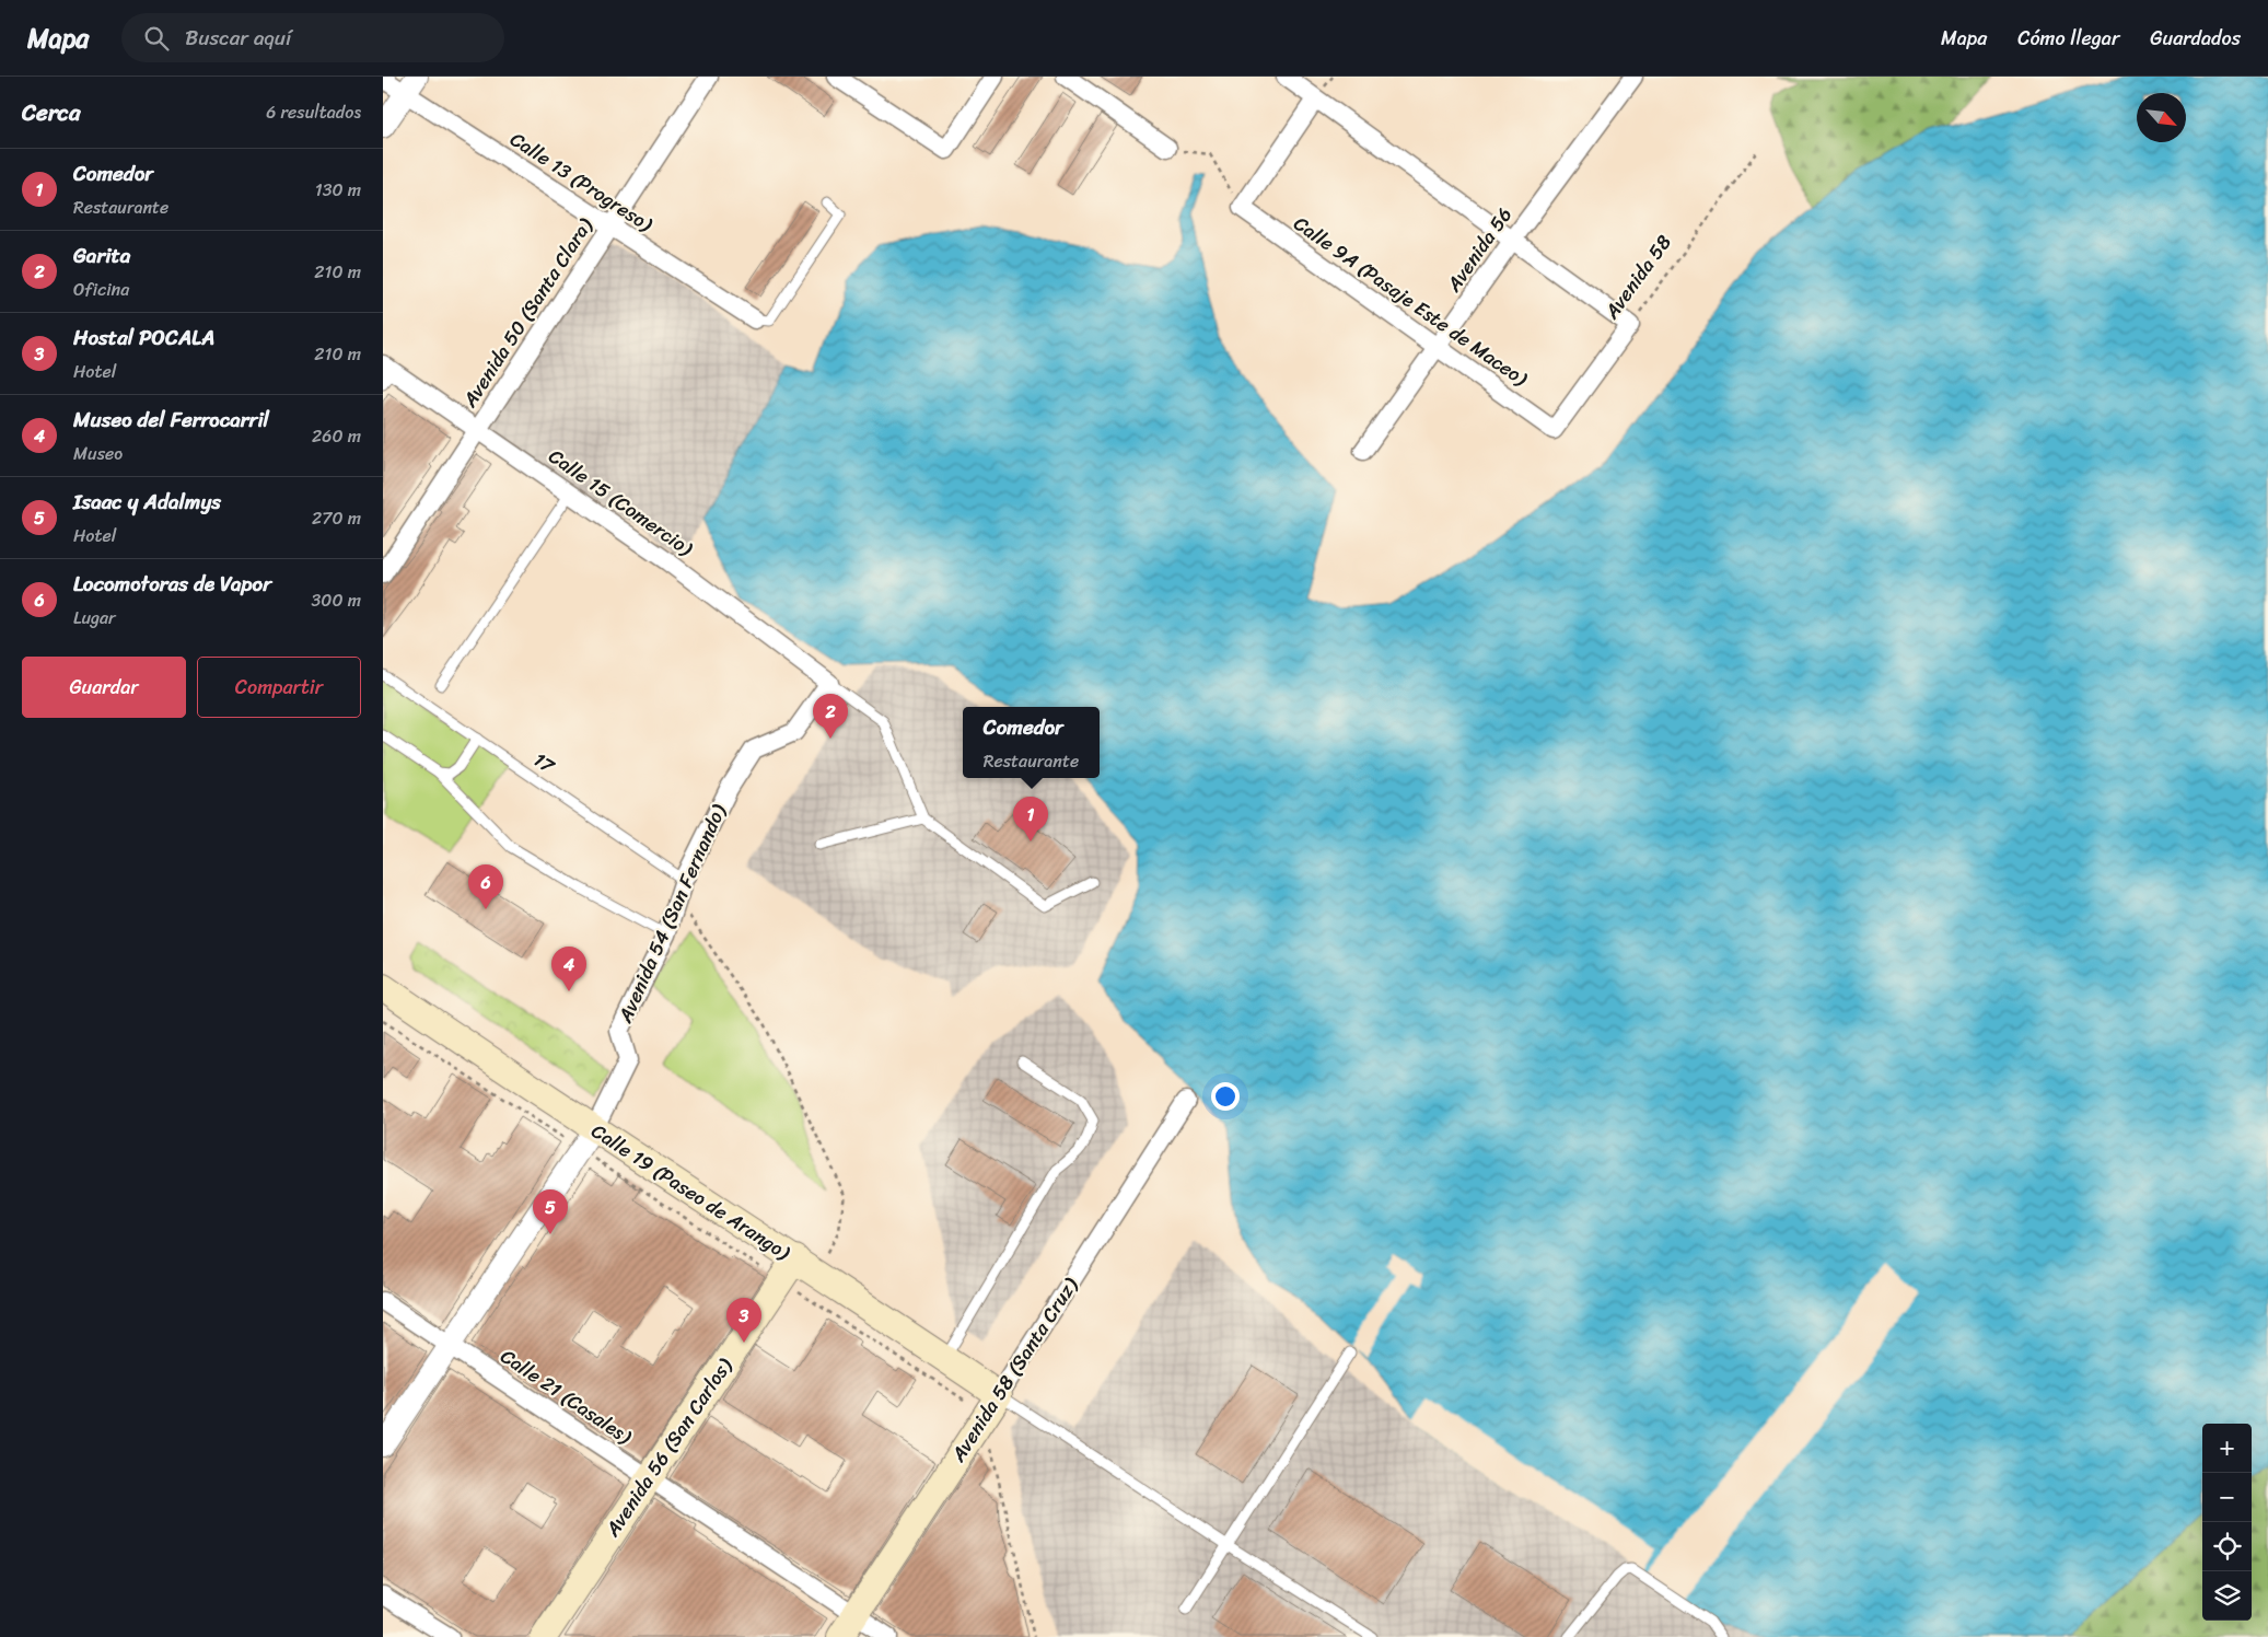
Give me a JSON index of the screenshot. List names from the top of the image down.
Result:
{
  "streets": {
    "main road": ["Calle 19 (Paseo de Arango)", "Avenida 58 (Santa Cruz)", "Avenida 56 (San Carlos)"],
    "street": [
      "Calle 13 (Progreso)",
      "Avenida 56",
      "Avenida 58",
      "Calle 9A (Pasaje Este de Maceo)",
      "Avenida 50 (Santa Clara)",
      "Calle 15 (Comercio)",
      "Avenida 54 (San Fernando)",
      "Calle 21 (Casales)"
    ],
    "lane": ["17"]
  },
  "crossings": [
    ["Calle 13 (Progreso)", "Avenida 50 (Santa Clara)"],
    ["Avenida 56", "Calle 9A (Pasaje Este de Maceo)"],
    ["Avenida 58", "Calle 9A (Pasaje Este de Maceo)"],
    ["Avenida 50 (Santa Clara)", "Calle 15 (Comercio)"],
    ["Calle 15 (Comercio)", "Avenida 54 (San Fernando)"],
    ["17", "Avenida 54 (San Fernando)"],
    ["Avenida 54 (San Fernando)", "Calle 19 (Paseo de Arango)"],
    ["Avenida 54 (San Fernando)", "Calle 21 (Casales)"],
    ["Calle 19 (Paseo de Arango)", "Avenida 58 (Santa Cruz)"],
    ["Calle 19 (Paseo de Arango)", "Avenida 56 (San Carlos)"],
    ["Avenida 58 (Santa Cruz)", "Calle 21 (Casales)"],
    ["Calle 21 (Casales)", "Avenida 56 (San Carlos)"]
  ],
  "north": "bottom right",
  "page": {
    "header": "Mapa",
    "search": "Buscar aquí",
    "nav": ["Mapa", "Cómo llegar", "Guardados"],
    "heading": ["Cerca", "6 resultados"],
    "list": [
      {
        "mark": "1",
        "name": "Comedor",
        "note": "Restaurante",
        "value": "130 m"
      },
      {
        "mark": "2",
        "name": "Garita",
        "note": "Oficina",
        "value": "210 m"
      },
      {
        "mark": "3",
        "name": "Hostal POCALA",
        "note": "Hotel",
        "value": "210 m"
      },
      {
        "mark": "4",
        "name": "Museo del Ferrocarril",
        "note": "Museo",
        "value": "260 m"
      },
      {
        "mark": "5",
        "name": "Isaac y Adalmys",
        "note": "Hotel",
        "value": "270 m"
      },
      {
        "mark": "6",
        "name": "Locomotoras de Vapor",
        "note": "Lugar",
        "value": "300 m"
      }
    ],
    "buttons": ["Guardar", "Compartir"],
    "pins": [
      "2",
      "1",
      "6",
      "4",
      "5",
      "3"
    ],
    "popup": ["Comedor", "Restaurante"],
    "map_buttons": ["+", "−"]
  }
}
